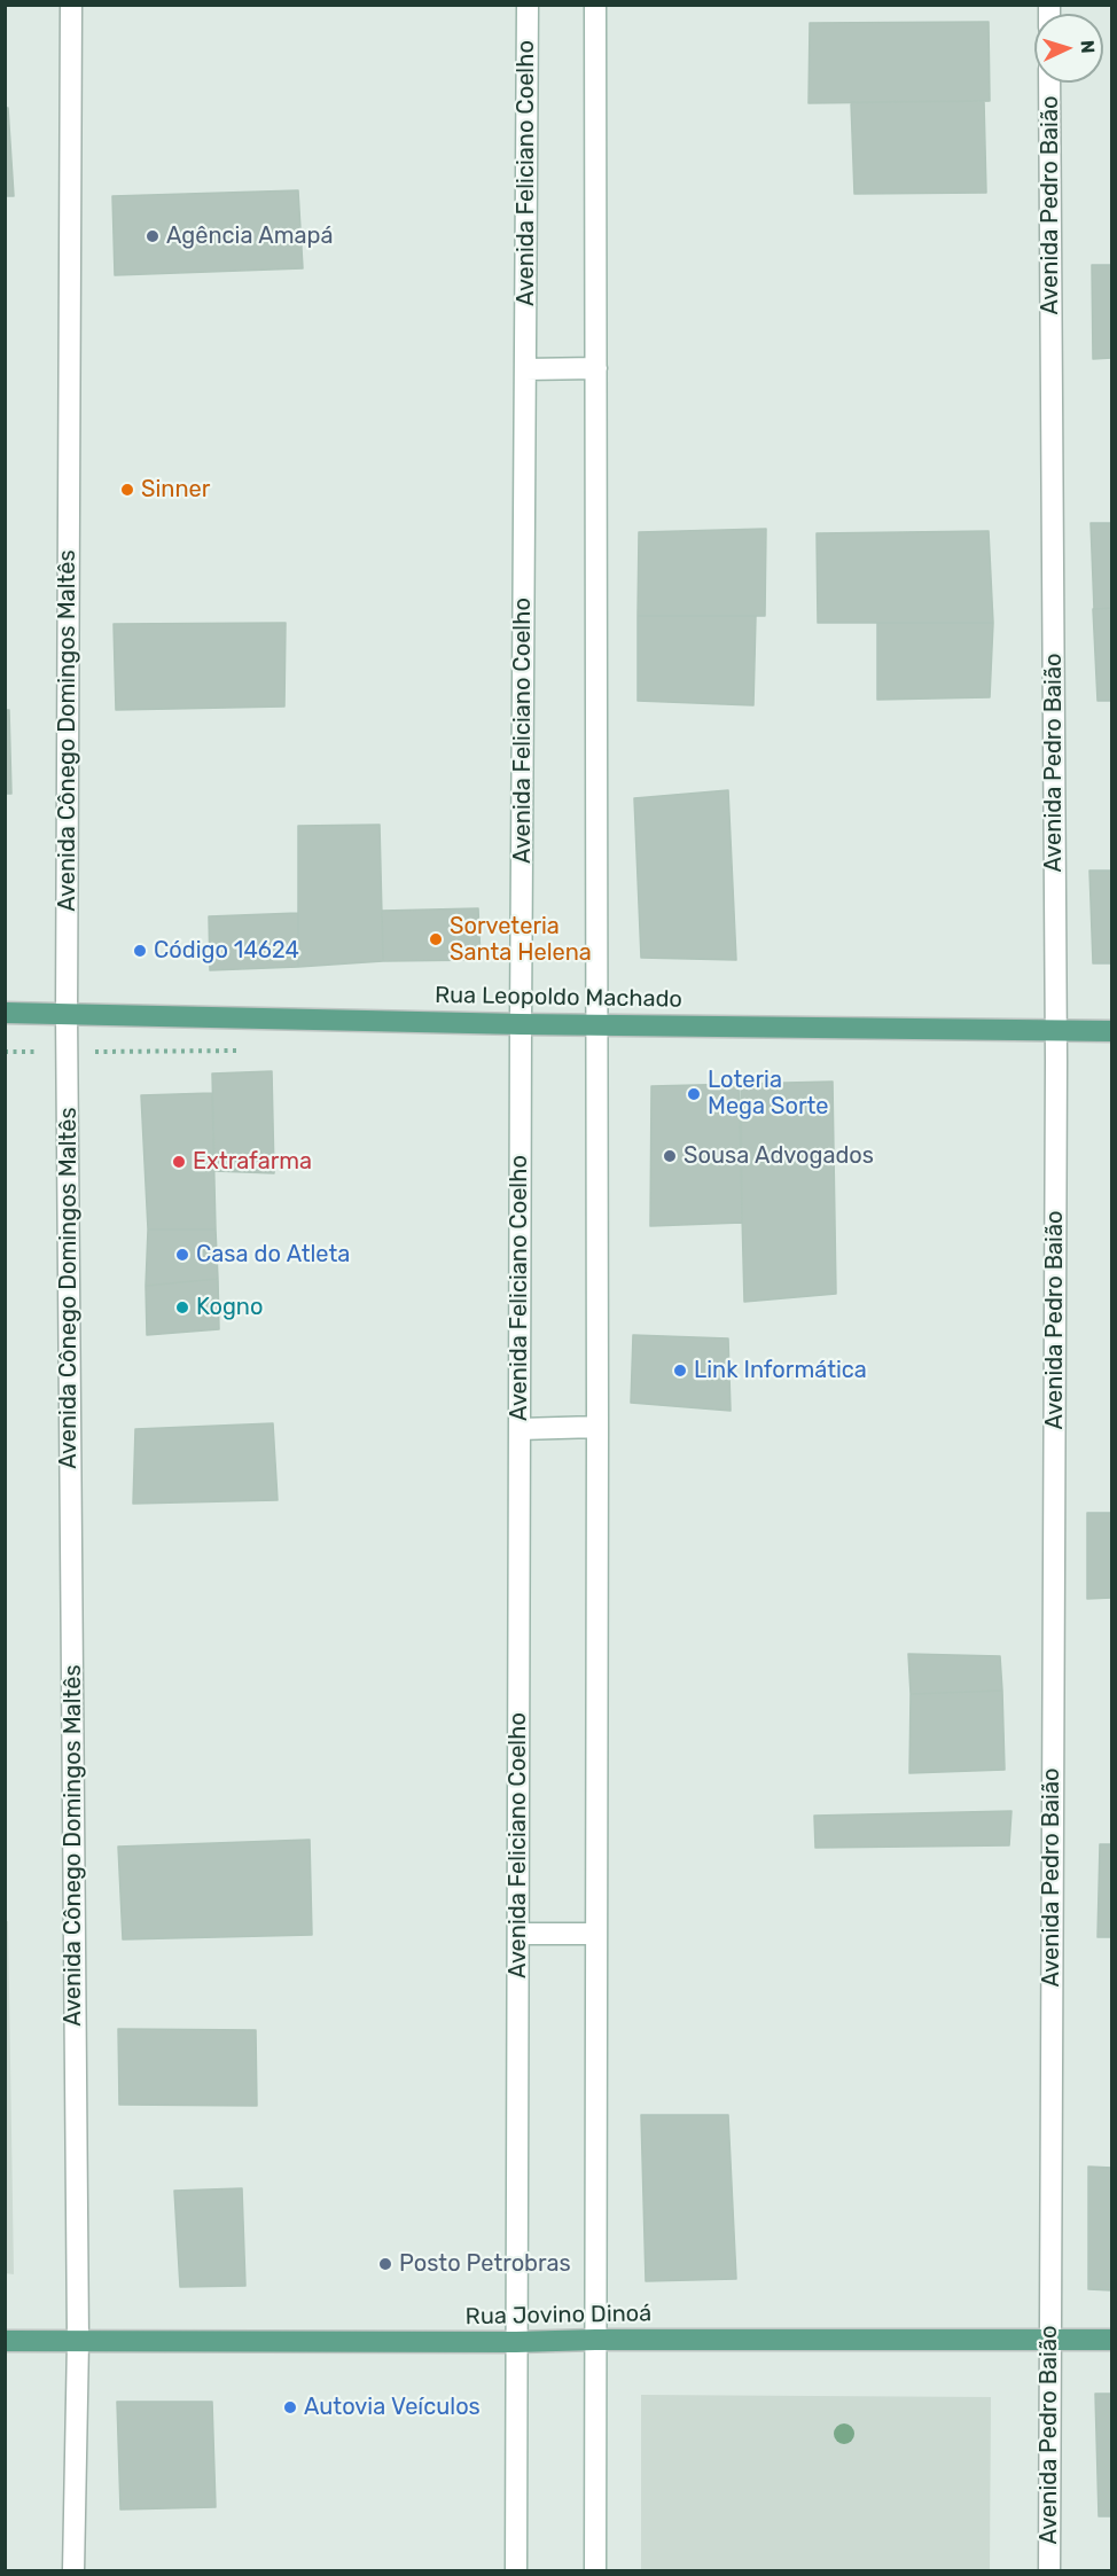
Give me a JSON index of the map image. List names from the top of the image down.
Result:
{
  "streets": {
    "main road": ["Rua Leopoldo Machado", "Rua Jovino Dinoá"],
    "street": ["Avenida Feliciano Coelho", "Avenida Pedro Baião", "Avenida Cônego Domingos Maltês"]
  },
  "crossings": [
    ["Avenida Feliciano Coelho", "Rua Leopoldo Machado"],
    ["Avenida Feliciano Coelho", "Rua Jovino Dinoá"],
    ["Avenida Pedro Baião", "Rua Leopoldo Machado"],
    ["Avenida Pedro Baião", "Rua Jovino Dinoá"],
    ["Avenida Cônego Domingos Maltês", "Rua Leopoldo Machado"],
    ["Avenida Cônego Domingos Maltês", "Rua Jovino Dinoá"]
  ],
  "places": [
    "Agência Amapá",
    "Sinner",
    "Sorveteria Santa Helena",
    "Código 14624",
    "Loteria Mega Sorte",
    "Sousa Advogados",
    "Extrafarma",
    "Casa do Atleta",
    "Kogno",
    "Link Informática",
    "Posto Petrobras",
    "Autovia Veículos"
  ],
  "north": "right"
}
